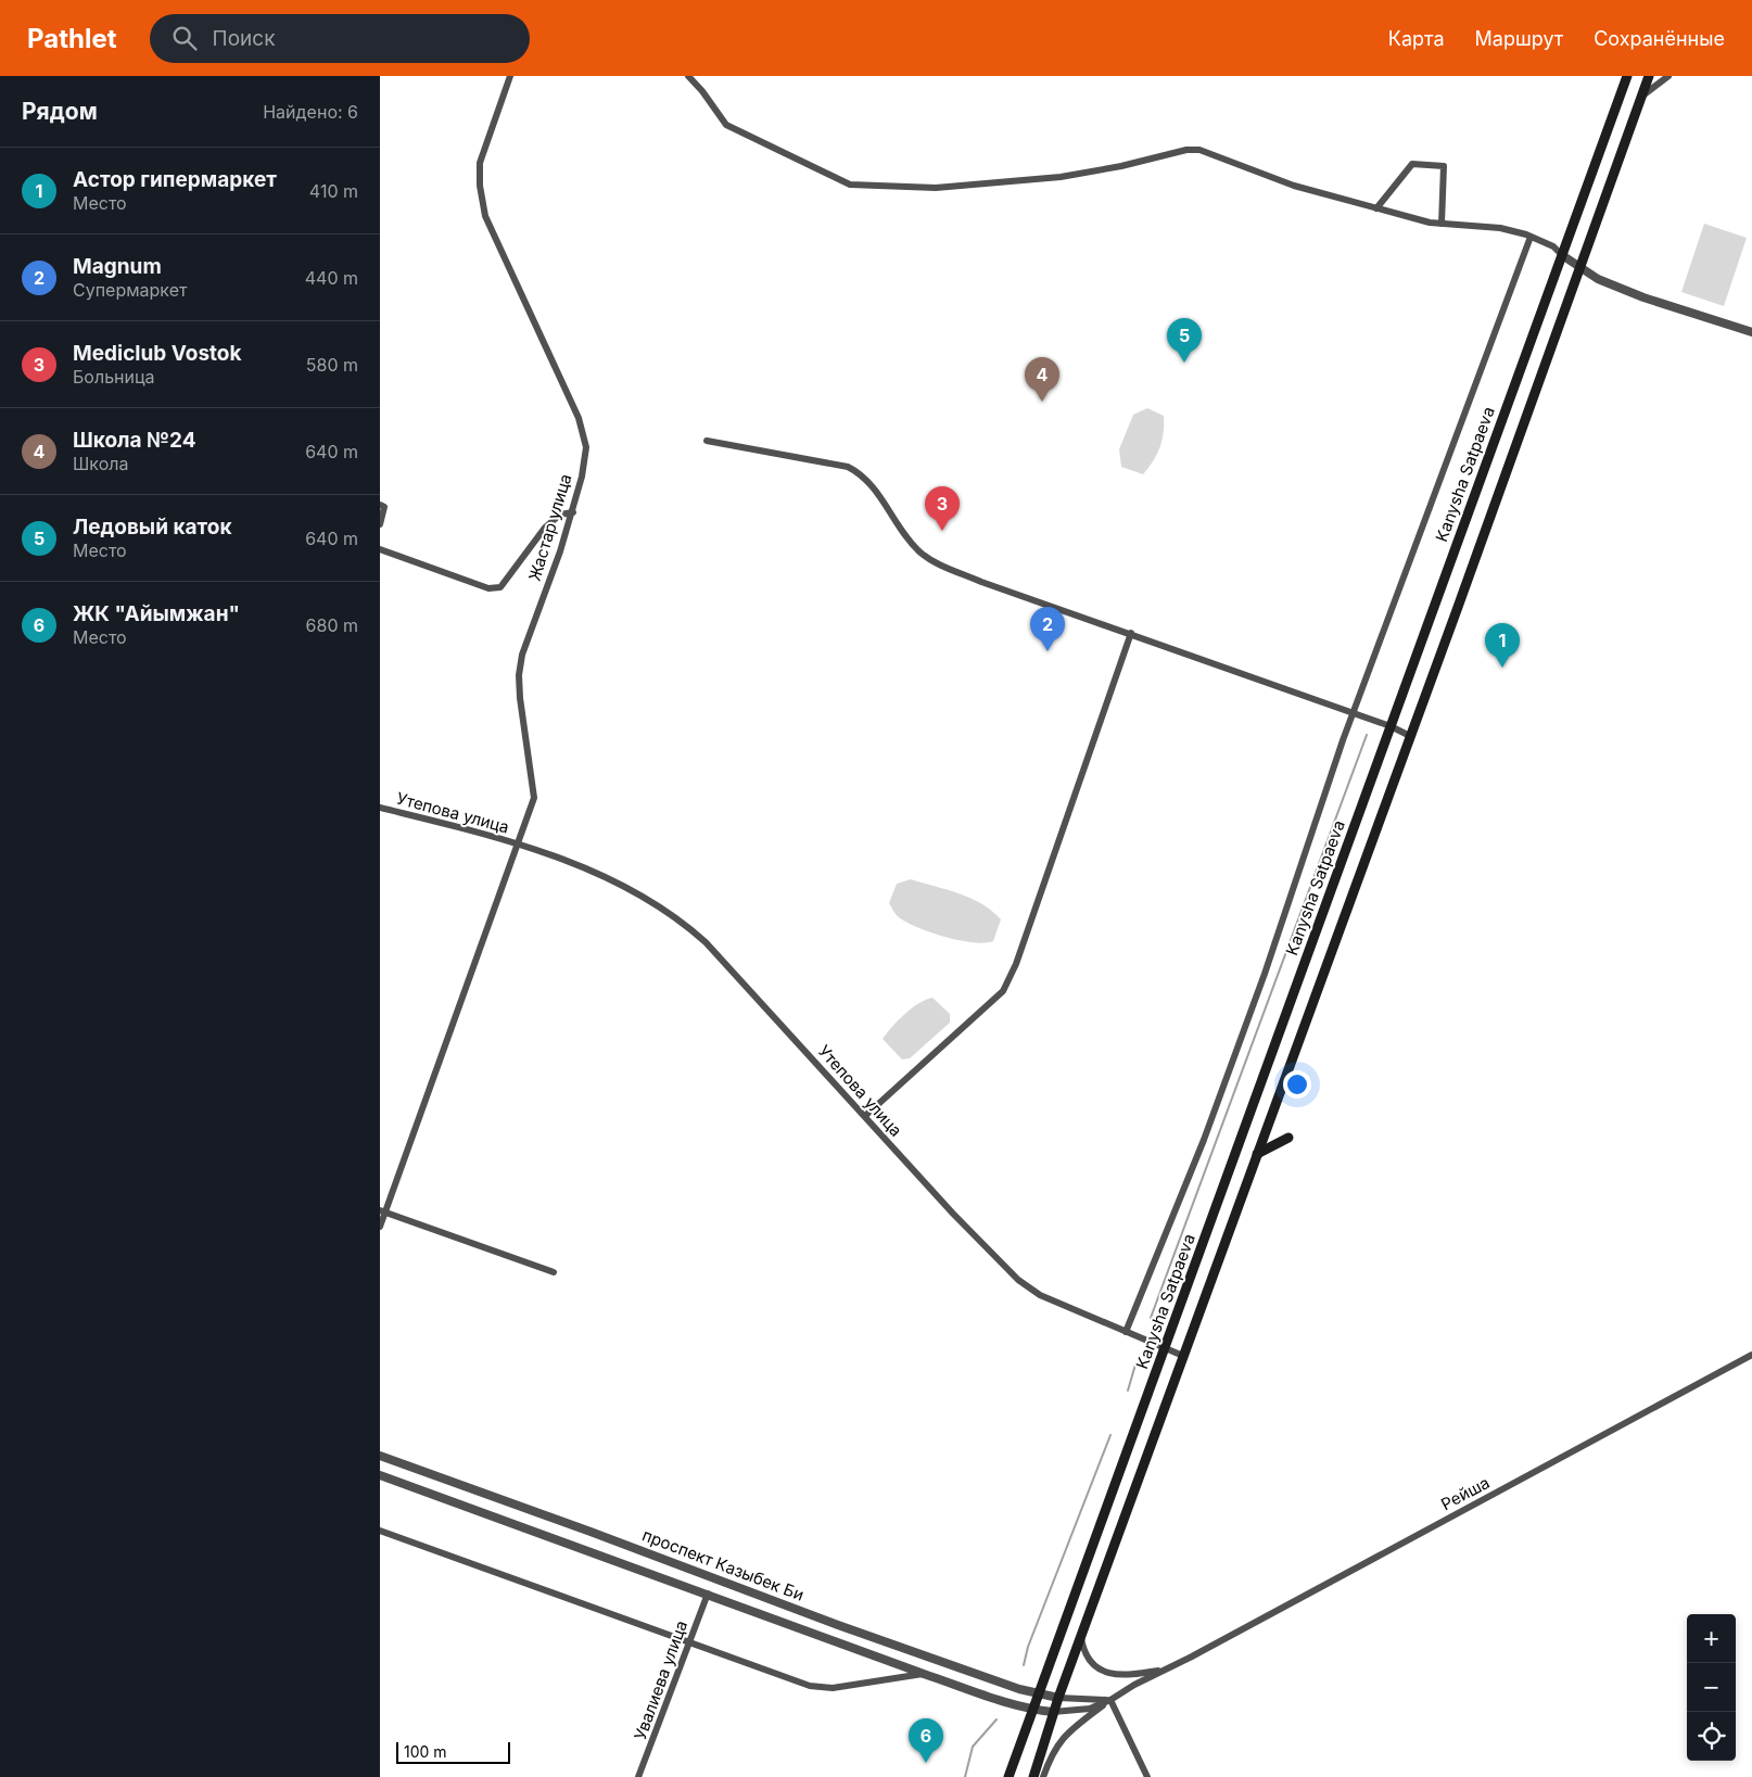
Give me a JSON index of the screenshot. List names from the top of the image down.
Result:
{
  "streets": {
    "main road": ["Kanysha Satpaeva"],
    "street": [
      "Жастар улица",
      "Утепова улица",
      "Рейша",
      "проспект Казыбек Би",
      "Увалиева улица"
    ]
  },
  "crossings": [
    ["Kanysha Satpaeva", "Утепова улица"],
    ["Kanysha Satpaeva", "проспект Казыбек Би"],
    ["Жастар улица", "Утепова улица"],
    ["проспект Казыбек Би", "Увалиева улица"]
  ],
  "scale_bar": "100 m",
  "page": {
    "header": "Pathlet",
    "search": "Поиск",
    "nav": ["Карта", "Маршрут", "Сохранённые"],
    "heading": ["Рядом", "Найдено: 6"],
    "list": [
      {
        "mark": "1",
        "name": "Астор гипермаркет",
        "note": "Место",
        "value": "410 m"
      },
      {
        "mark": "2",
        "name": "Magnum",
        "note": "Супермаркет",
        "value": "440 m"
      },
      {
        "mark": "3",
        "name": "Mediclub Vostok",
        "note": "Больница",
        "value": "580 m"
      },
      {
        "mark": "4",
        "name": "Школа №24",
        "note": "Школа",
        "value": "640 m"
      },
      {
        "mark": "5",
        "name": "Ледовый каток",
        "note": "Место",
        "value": "640 m"
      },
      {
        "mark": "6",
        "name": "ЖК \"Айымжан\"",
        "note": "Место",
        "value": "680 m"
      }
    ],
    "pins": [
      "5",
      "4",
      "3",
      "2",
      "1",
      "6"
    ],
    "map_buttons": ["+", "−"],
    "scale": "100 m"
  }
}
